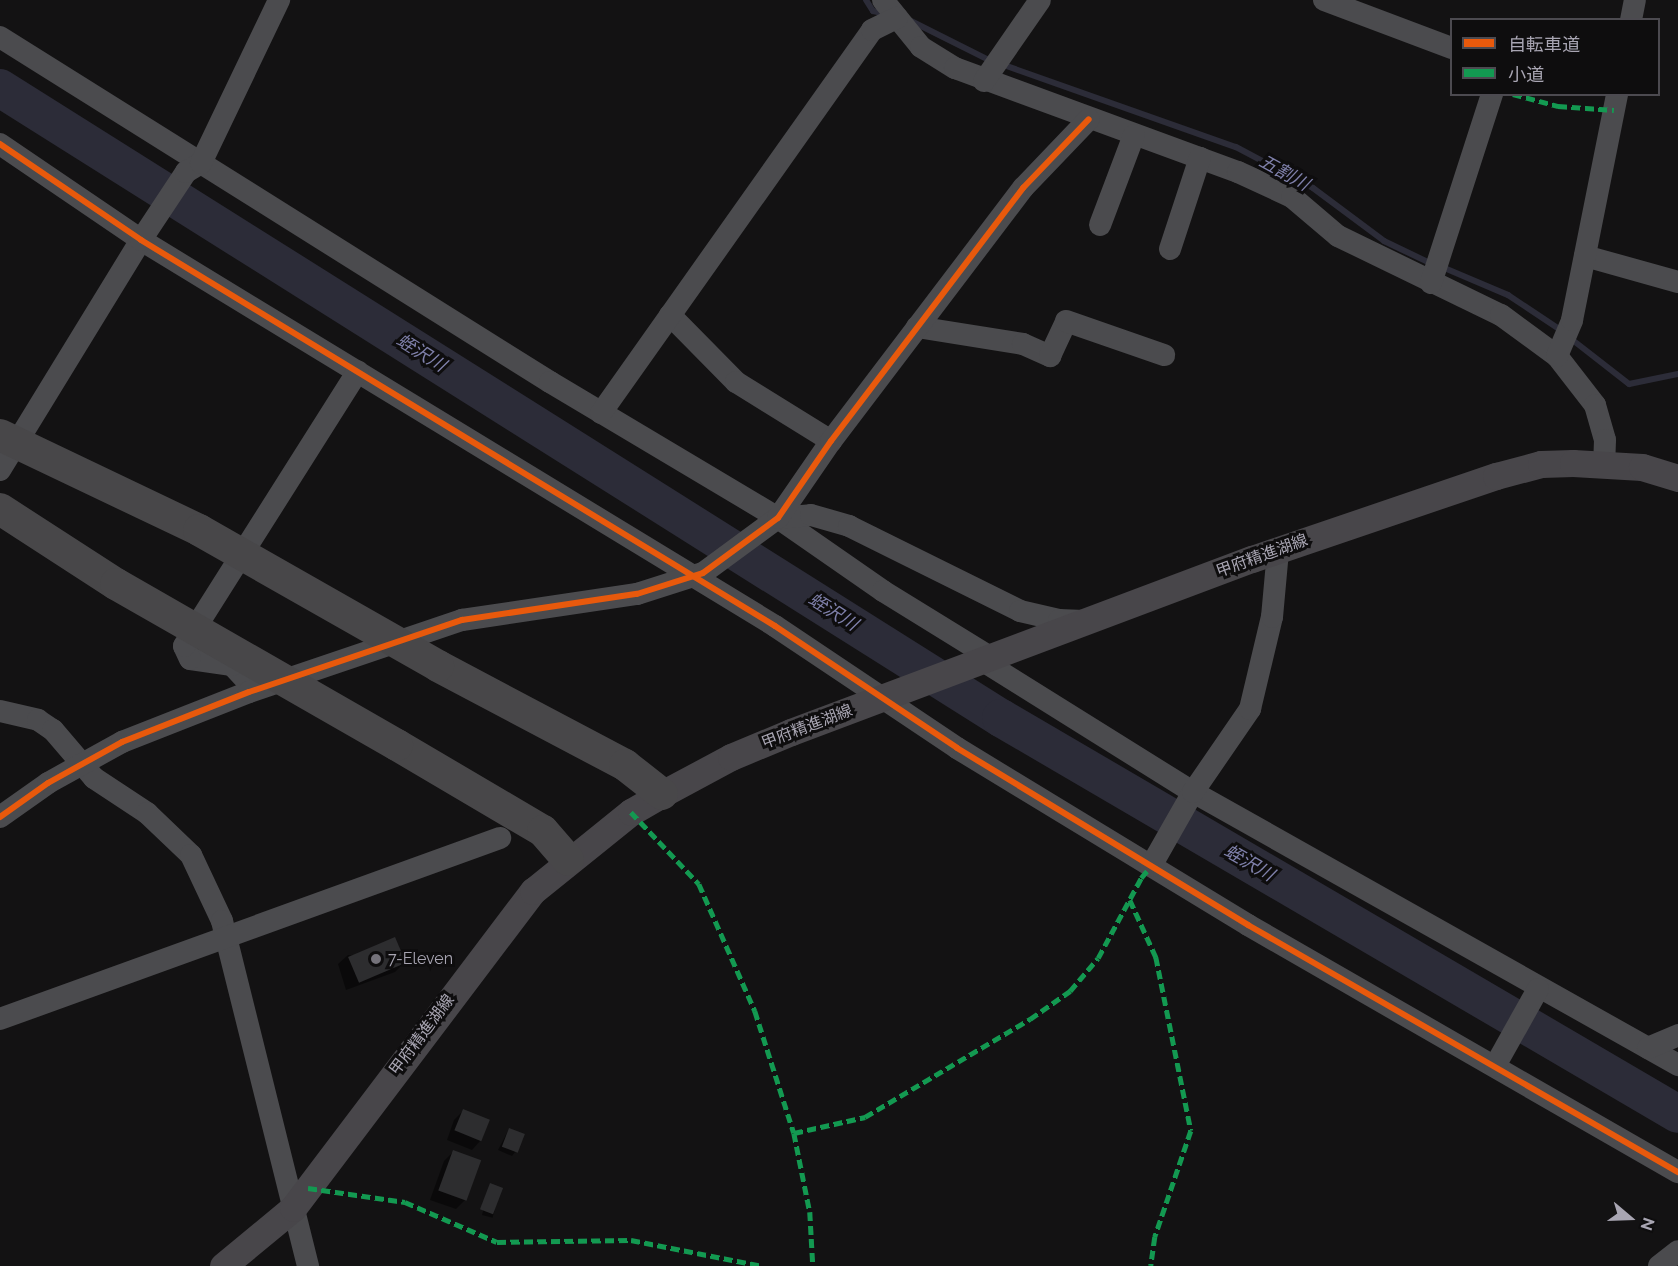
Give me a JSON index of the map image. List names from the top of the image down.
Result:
{
  "streets": {
    "main road": ["甲府精進湖線"]
  },
  "water": ["五割川", "蛭沢川"],
  "places": ["7-Eleven"],
  "legend": ["自転車道", "小道"],
  "north": "right"
}
